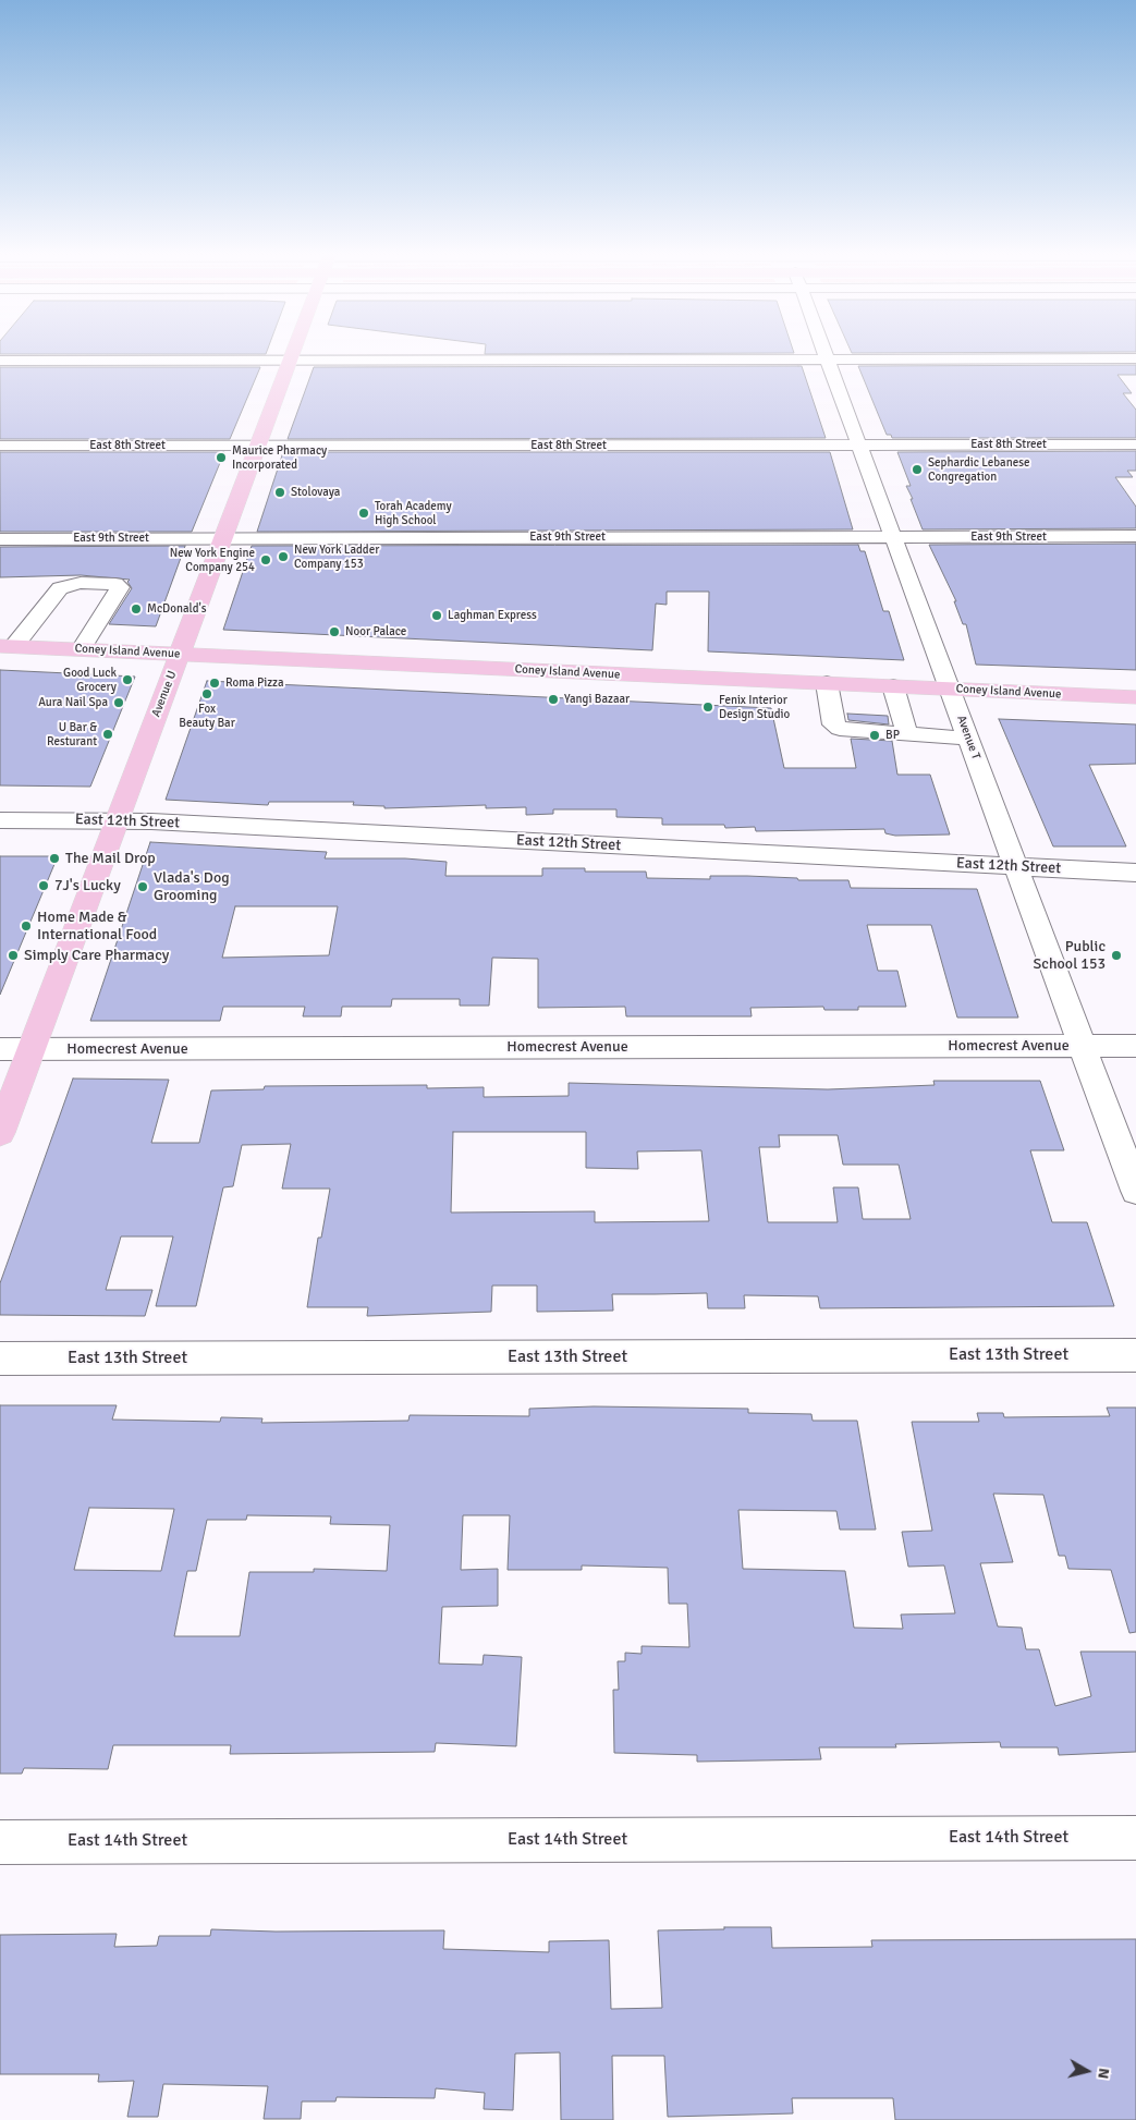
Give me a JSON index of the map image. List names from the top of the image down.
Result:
{
  "streets": {
    "main road": ["Coney Island Avenue", "Avenue U"],
    "street": [
      "East 8th Street",
      "East 9th Street",
      "Avenue T",
      "East 12th Street",
      "Homecrest Avenue",
      "East 13th Street",
      "East 14th Street"
    ]
  },
  "crossings": [
    ["East 8th Street", "Avenue U"],
    ["East 8th Street", "Avenue T"],
    ["East 9th Street", "Avenue U"],
    ["East 9th Street", "Avenue T"],
    ["Coney Island Avenue", "Avenue U"],
    ["Coney Island Avenue", "Avenue T"],
    ["Avenue U", "East 12th Street"],
    ["Avenue U", "Homecrest Avenue"],
    ["Avenue T", "East 12th Street"],
    ["Avenue T", "Homecrest Avenue"]
  ],
  "places": [
    "Maurice Pharmacy Incorporated",
    "Sephardic Lebanese Congregation",
    "Stolovaya",
    "Torah Academy High School",
    "New York Ladder Company 153",
    "New York Engine Company 254",
    "McDonald's",
    "Laghman Express",
    "Noor Palace",
    "Good Luck Grocery",
    "Roma Pizza",
    "Fox Beauty Bar",
    "Yangi Bazaar",
    "Aura Nail Spa",
    "Fenix Interior Design Studio",
    "U Bar & Resturant",
    "BP",
    "The Mail Drop",
    "7J's Lucky",
    "Vlada's Dog Grooming",
    "Home Made & International Food",
    "Simply Care Pharmacy",
    "Public School 153"
  ],
  "north": "right"
}
